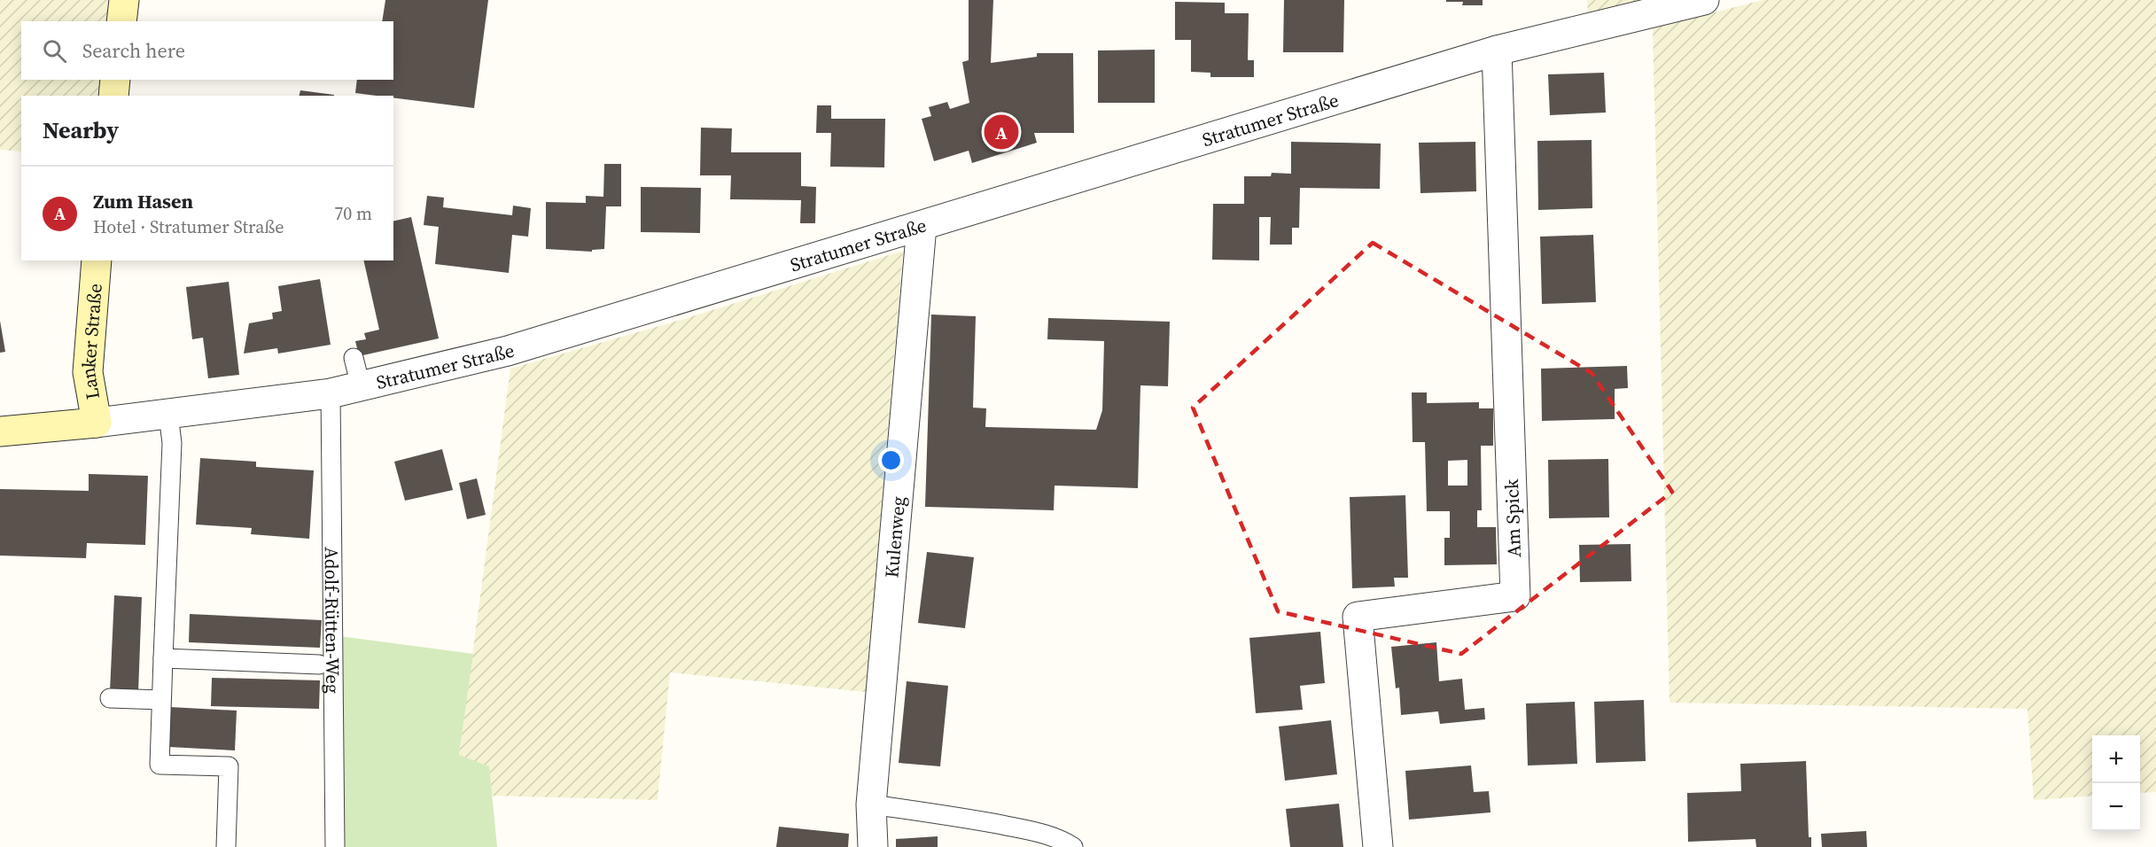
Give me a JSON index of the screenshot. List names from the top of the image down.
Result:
{
  "streets": {
    "street": [
      "Stratumer Straße",
      "Lanker Straße",
      "Am Spick",
      "Kulenweg"
    ],
    "lane": ["Adolf-Rütten-Weg"]
  },
  "crossings": [
    ["Stratumer Straße", "Lanker Straße"],
    ["Stratumer Straße", "Am Spick"],
    ["Stratumer Straße", "Kulenweg"],
    ["Stratumer Straße", "Adolf-Rütten-Weg"]
  ],
  "page": {
    "search": "Search here",
    "heading": "Nearby",
    "pins": "A",
    "list": [
      {
        "mark": "A",
        "name": "Zum Hasen",
        "note": "Hotel · Stratumer Straße",
        "value": "70 m"
      }
    ],
    "map_buttons": ["+", "−"]
  }
}
